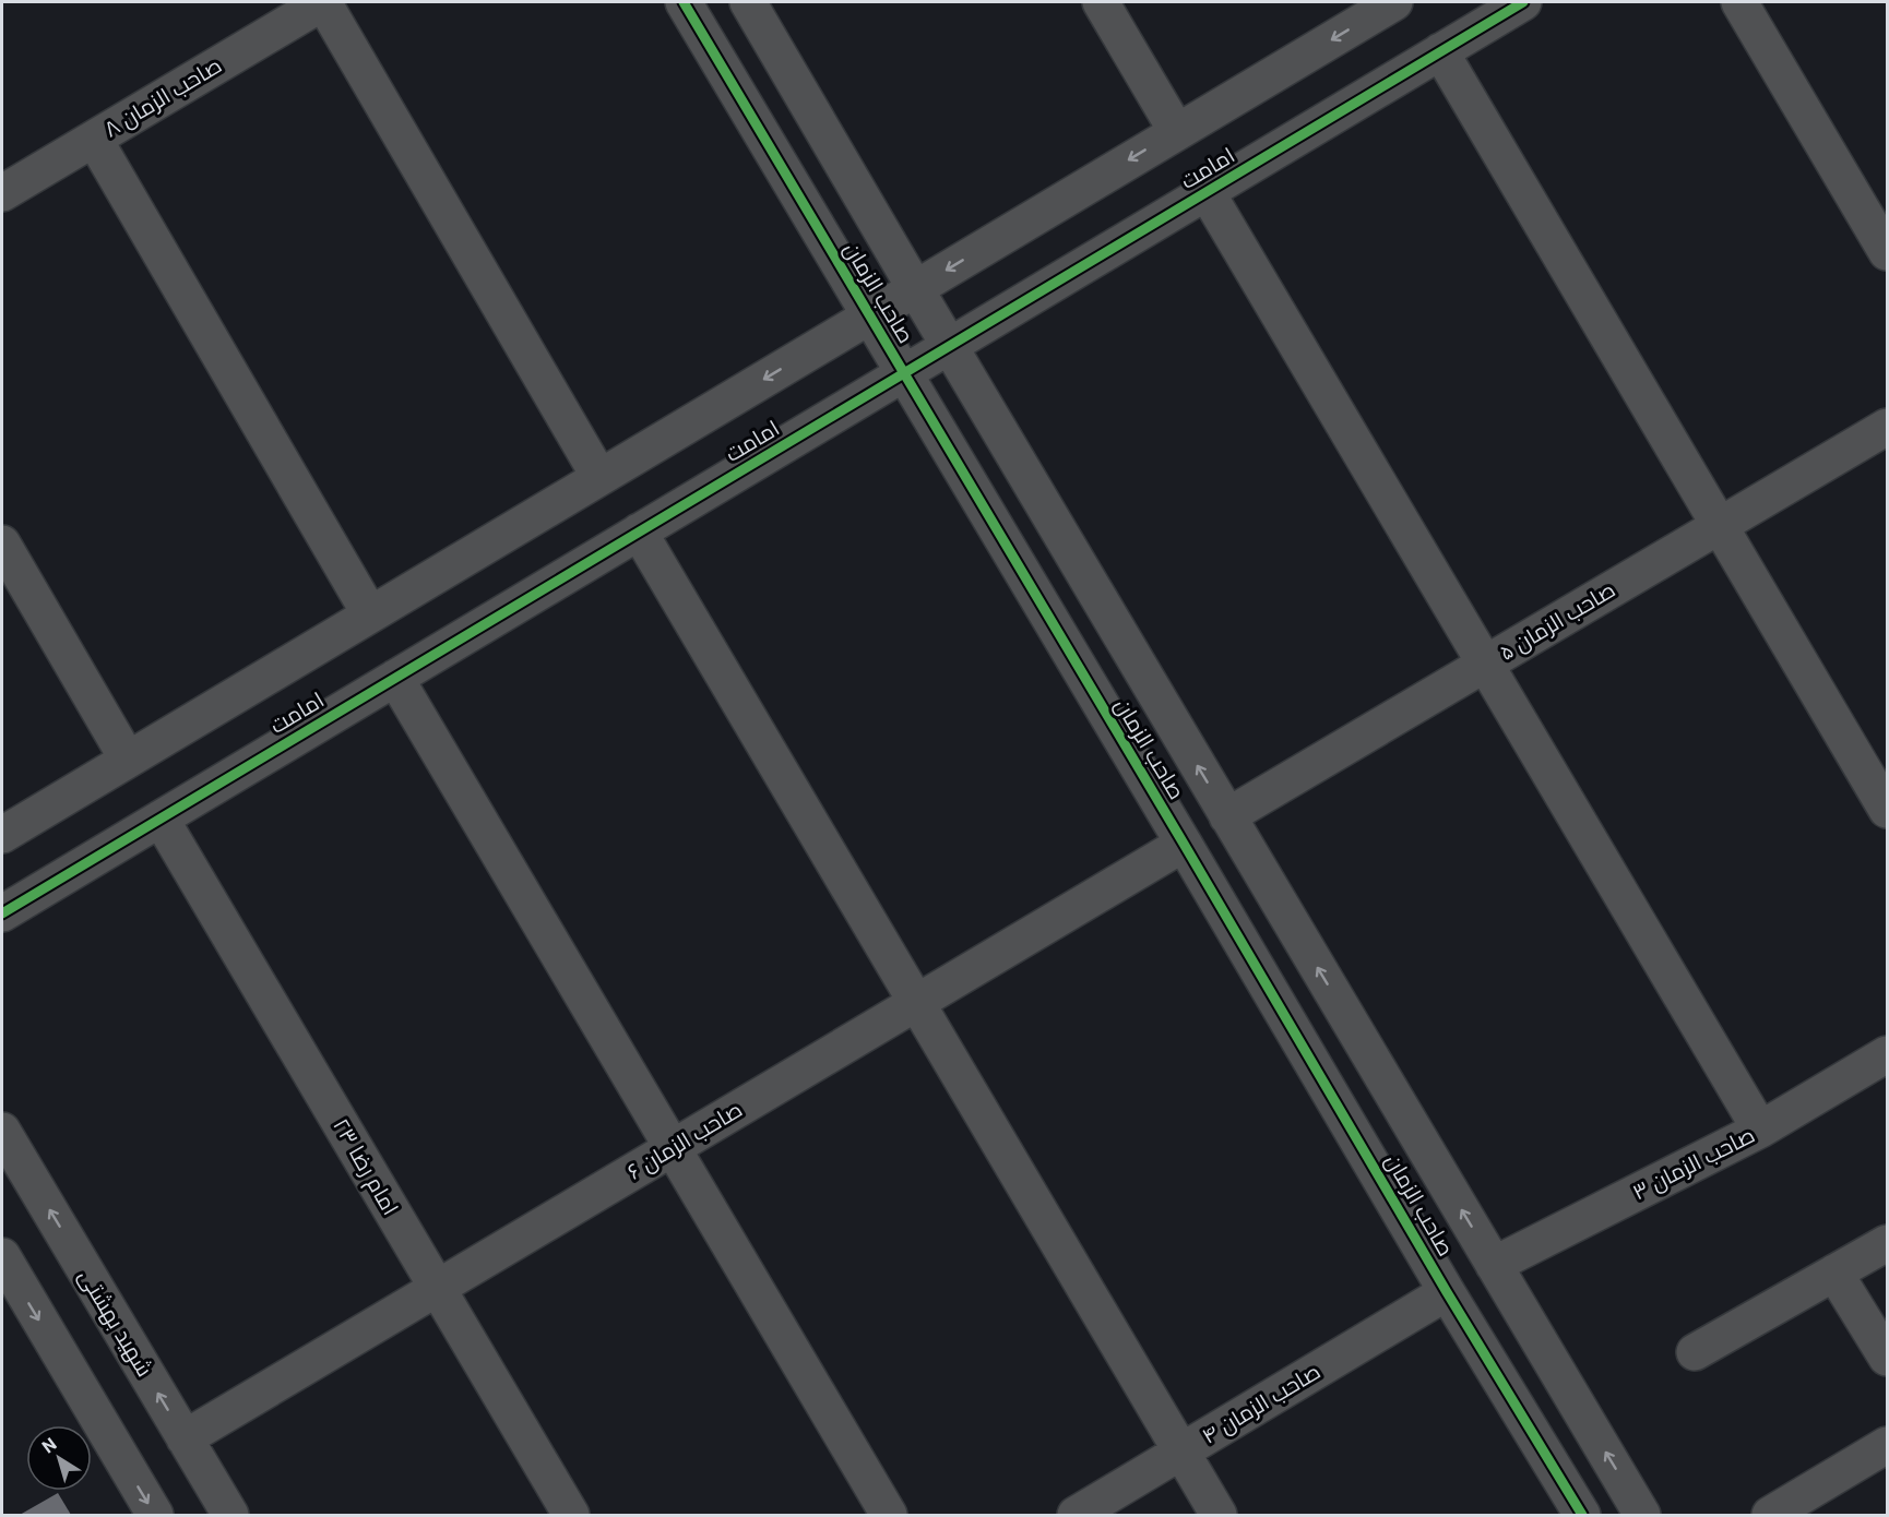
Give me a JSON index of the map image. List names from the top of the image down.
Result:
{
  "streets": {
    "street": [
      "صاحب الزمان ۸",
      "امامت",
      "صاحب الزمان",
      "صاحب الزمان ۵",
      "صاحب الزمان ۶",
      "صاحب الزمان ۳",
      "امام رضا ۲۳",
      "شهید بهشتی",
      "صاحب الزمان ۴"
    ]
  },
  "crossings": [
    ["امامت", "صاحب الزمان"],
    ["امامت", "امام رضا ۲۳"],
    ["صاحب الزمان", "صاحب الزمان ۵"],
    ["صاحب الزمان", "صاحب الزمان ۶"],
    ["صاحب الزمان", "صاحب الزمان ۳"],
    ["صاحب الزمان", "صاحب الزمان ۴"],
    ["صاحب الزمان ۶", "امام رضا ۲۳"],
    ["صاحب الزمان ۶", "شهید بهشتی"]
  ],
  "north": "top left"
}
